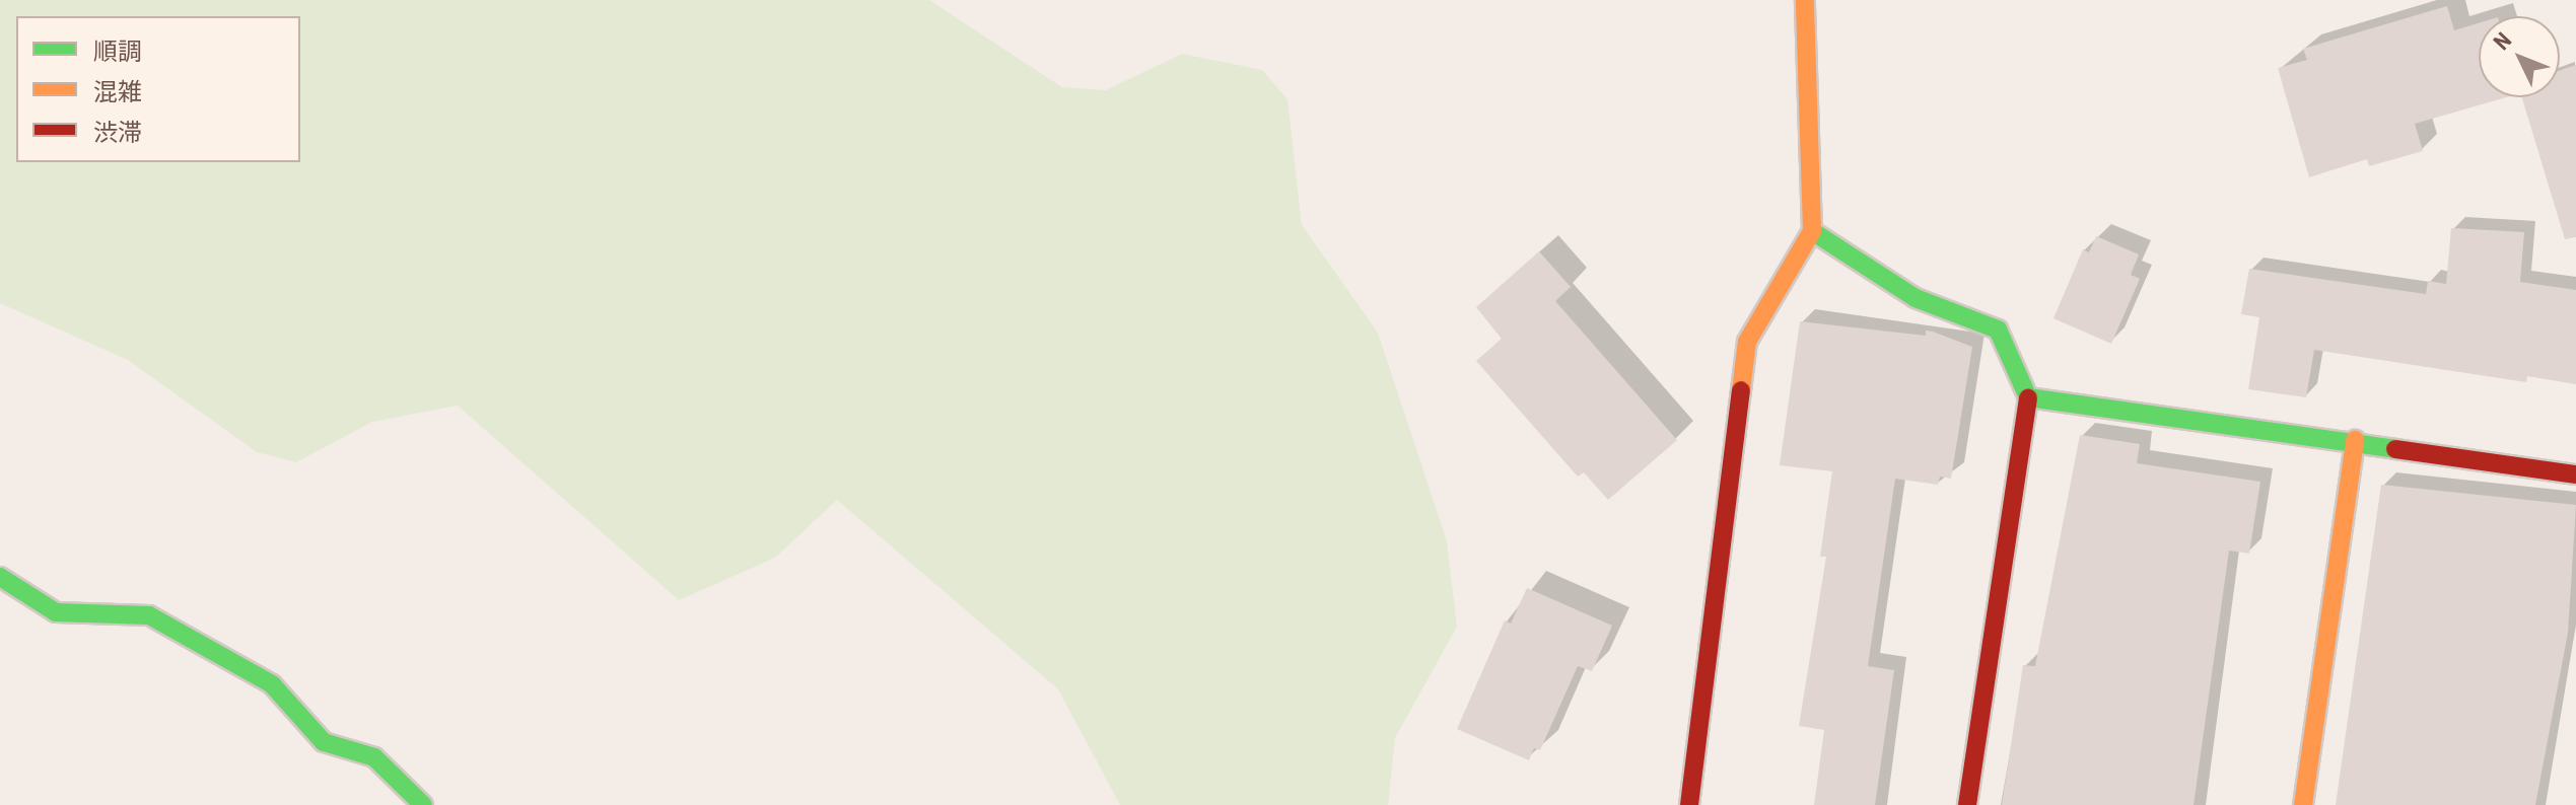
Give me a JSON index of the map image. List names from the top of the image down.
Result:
{
  "legend": ["順調", "混雑", "渋滞"],
  "north": "top left"
}
